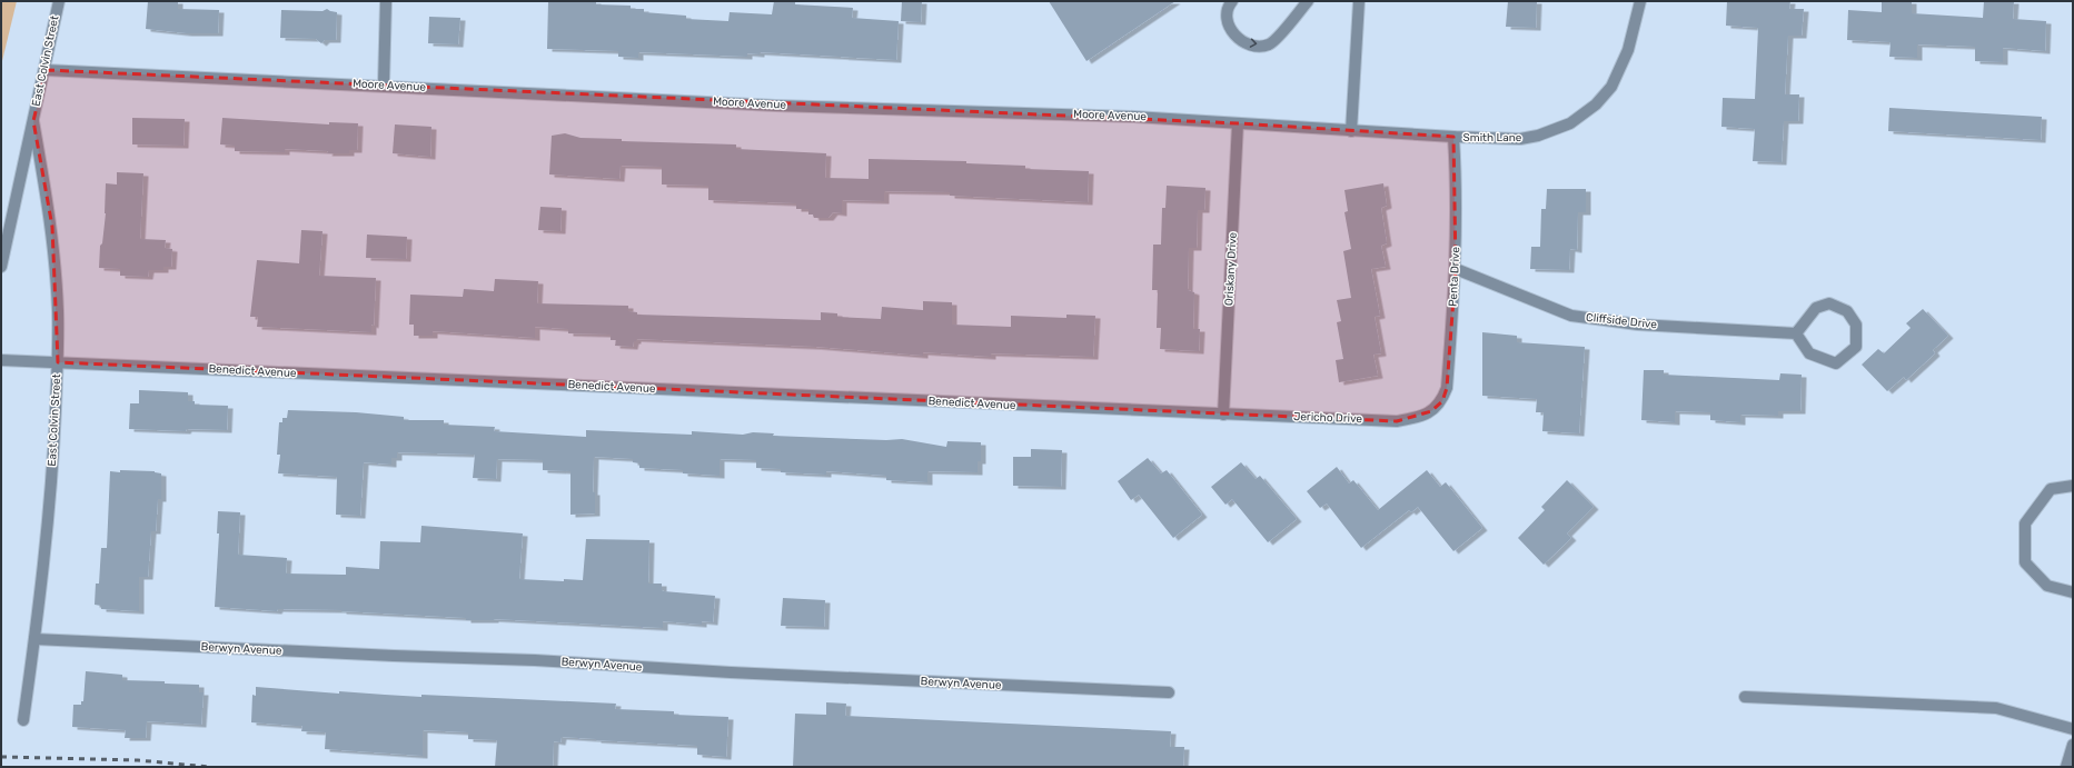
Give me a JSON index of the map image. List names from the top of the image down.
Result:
{
  "streets": {
    "street": [
      "East Colvin Street",
      "Moore Avenue",
      "Smith Lane",
      "Oriskany Drive",
      "Penta Drive",
      "Cliffside Drive",
      "Benedict Avenue",
      "Jericho Drive",
      "Berwyn Avenue"
    ]
  },
  "crossings": [
    ["East Colvin Street", "Moore Avenue"],
    ["East Colvin Street", "Benedict Avenue"],
    ["East Colvin Street", "Berwyn Avenue"],
    ["Moore Avenue", "Smith Lane"],
    ["Moore Avenue", "Oriskany Drive"],
    ["Moore Avenue", "Penta Drive"],
    ["Smith Lane", "Penta Drive"],
    ["Oriskany Drive", "Benedict Avenue"],
    ["Oriskany Drive", "Jericho Drive"],
    ["Penta Drive", "Cliffside Drive"],
    ["Penta Drive", "Jericho Drive"],
    ["Benedict Avenue", "Jericho Drive"]
  ]
}
